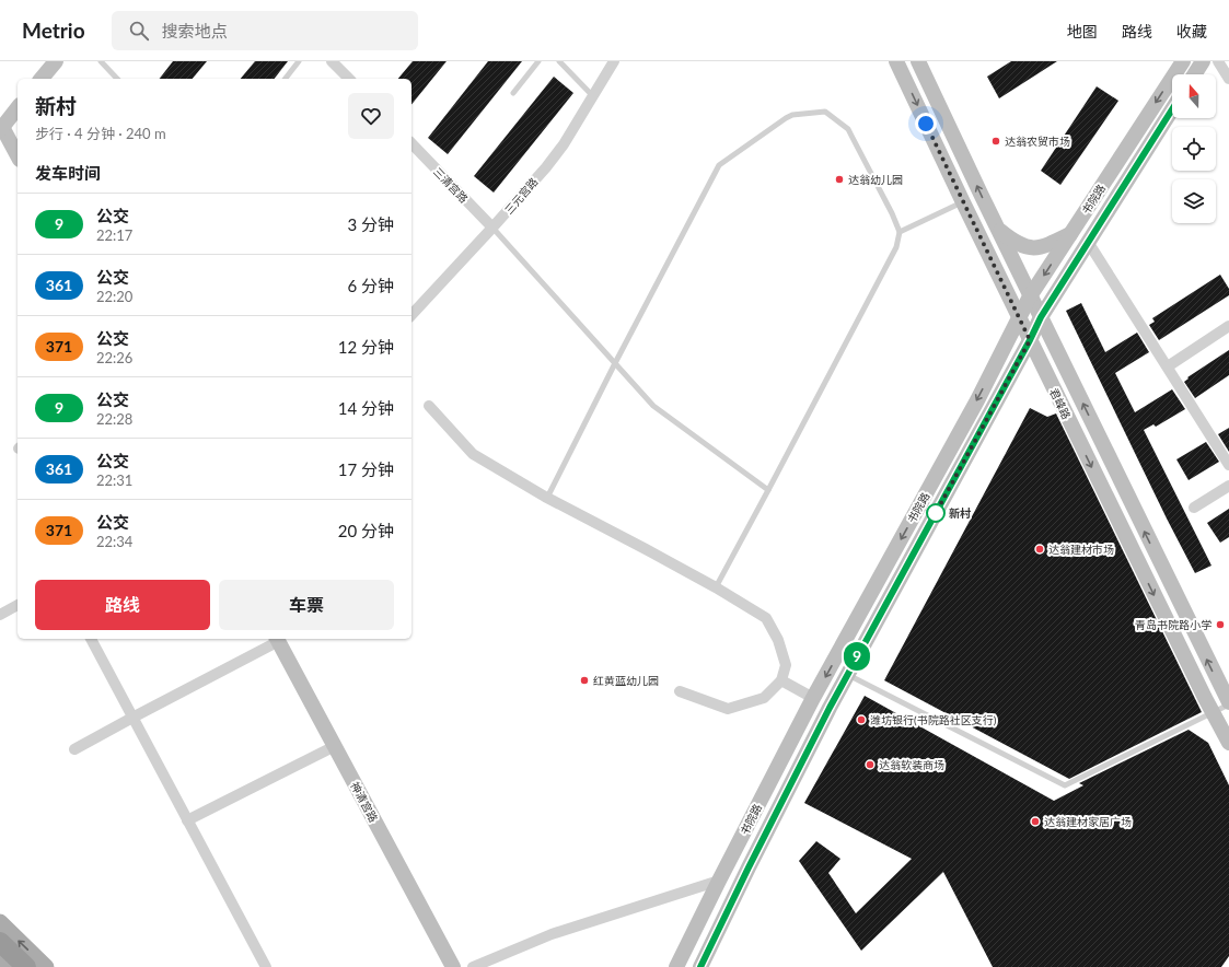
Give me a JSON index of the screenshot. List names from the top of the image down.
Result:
{
  "streets": {
    "main road": ["书院路", "君峰路", "神清宫路"],
    "street": ["三清宫路", "三元宫路"]
  },
  "crossings": [
    ["三清宫路", "三元宫路"],
    ["书院路", "君峰路"]
  ],
  "places": [
    "达翁农贸市场",
    "达翁幼儿园",
    "新村",
    "达翁建材市场",
    "青岛书院路小学",
    "红黄蓝幼儿园",
    "潍坊银行(书院路社区支行)",
    "达翁软装商场",
    "达翁建材家居广场"
  ],
  "lines": ["bus line 9"],
  "north": "top",
  "page": {
    "header": "Metrio",
    "search": "搜索地点",
    "nav": ["地图", "路线", "收藏"],
    "on_map": "9",
    "heading": [
      ["新村", "步行 · 4 分钟 · 240 m"],
      "发车时间"
    ],
    "list": [
      {
        "mark": "9",
        "name": "公交",
        "note": "22:17",
        "value": "3 分钟"
      },
      {
        "mark": "361",
        "name": "公交",
        "note": "22:20",
        "value": "6 分钟"
      },
      {
        "mark": "371",
        "name": "公交",
        "note": "22:26",
        "value": "12 分钟"
      },
      {
        "mark": "9",
        "name": "公交",
        "note": "22:28",
        "value": "14 分钟"
      },
      {
        "mark": "361",
        "name": "公交",
        "note": "22:31",
        "value": "17 分钟"
      },
      {
        "mark": "371",
        "name": "公交",
        "note": "22:34",
        "value": "20 分钟"
      }
    ],
    "buttons": ["路线", "车票"]
  }
}
